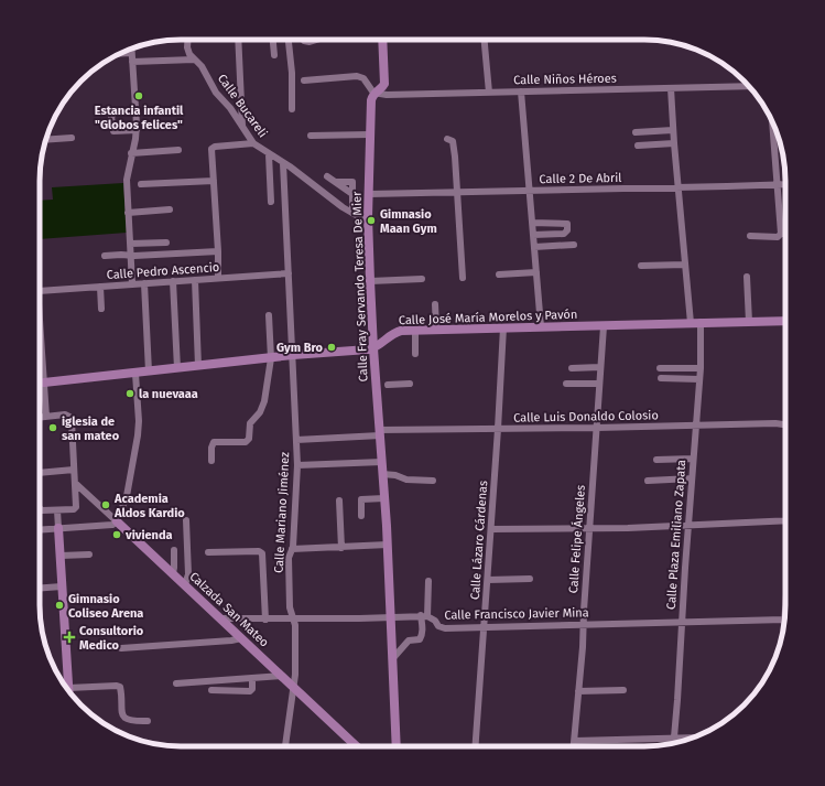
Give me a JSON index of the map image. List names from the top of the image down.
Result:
{
  "streets": {
    "main road": ["Calle Fray Servando Teresa De Mier", "Calle José María Morelos y Pavón", "Calzada San Mateo"],
    "street": [
      "Calle Niños Héroes",
      "Calle Bucareli",
      "Calle 2 De Abril",
      "Calle Pedro Ascencio",
      "Calle Luis Donaldo Colosio",
      "Calle Mariano Jiménez",
      "Calle Plaza Emiliano Zapata",
      "Calle Felipe Ángeles",
      "Calle Lázaro Cárdenas",
      "Calle Francisco Javier Mina"
    ]
  },
  "crossings": [
    ["Calle Niños Héroes", "Calle Fray Servando Teresa De Mier"],
    ["Calle Niños Héroes", "Calle Plaza Emiliano Zapata"],
    ["Calle Bucareli", "Calle Fray Servando Teresa De Mier"],
    ["Calle Bucareli", "Calle Mariano Jiménez"],
    ["Calle 2 De Abril", "Calle Fray Servando Teresa De Mier"],
    ["Calle 2 De Abril", "Calle Plaza Emiliano Zapata"],
    ["Calle Pedro Ascencio", "Calle Mariano Jiménez"],
    ["Calle Fray Servando Teresa De Mier", "Calle José María Morelos y Pavón"],
    ["Calle Fray Servando Teresa De Mier", "Calle Luis Donaldo Colosio"],
    ["Calle José María Morelos y Pavón", "Calle Plaza Emiliano Zapata"],
    ["Calle José María Morelos y Pavón", "Calle Felipe Ángeles"],
    ["Calle José María Morelos y Pavón", "Calle Lázaro Cárdenas"],
    ["Calle Luis Donaldo Colosio", "Calle Mariano Jiménez"],
    ["Calle Luis Donaldo Colosio", "Calle Plaza Emiliano Zapata"],
    ["Calle Luis Donaldo Colosio", "Calle Felipe Ángeles"],
    ["Calle Luis Donaldo Colosio", "Calle Lázaro Cárdenas"],
    ["Calle Mariano Jiménez", "Calzada San Mateo"],
    ["Calle Plaza Emiliano Zapata", "Calle Francisco Javier Mina"],
    ["Calle Felipe Ángeles", "Calle Francisco Javier Mina"],
    ["Calle Lázaro Cárdenas", "Calle Francisco Javier Mina"]
  ],
  "places": {
    "other": [
      "Estancia infantil \"Globos felices\"",
      "Gimnasio Maan Gym",
      "Gym Bro",
      "la nuevaaa",
      "iglesia de san mateo",
      "Academia Aldos Kardio",
      "vivienda",
      "Gimnasio Coliseo Arena"
    ],
    "health": ["Consultorio Medico"]
  }
}
